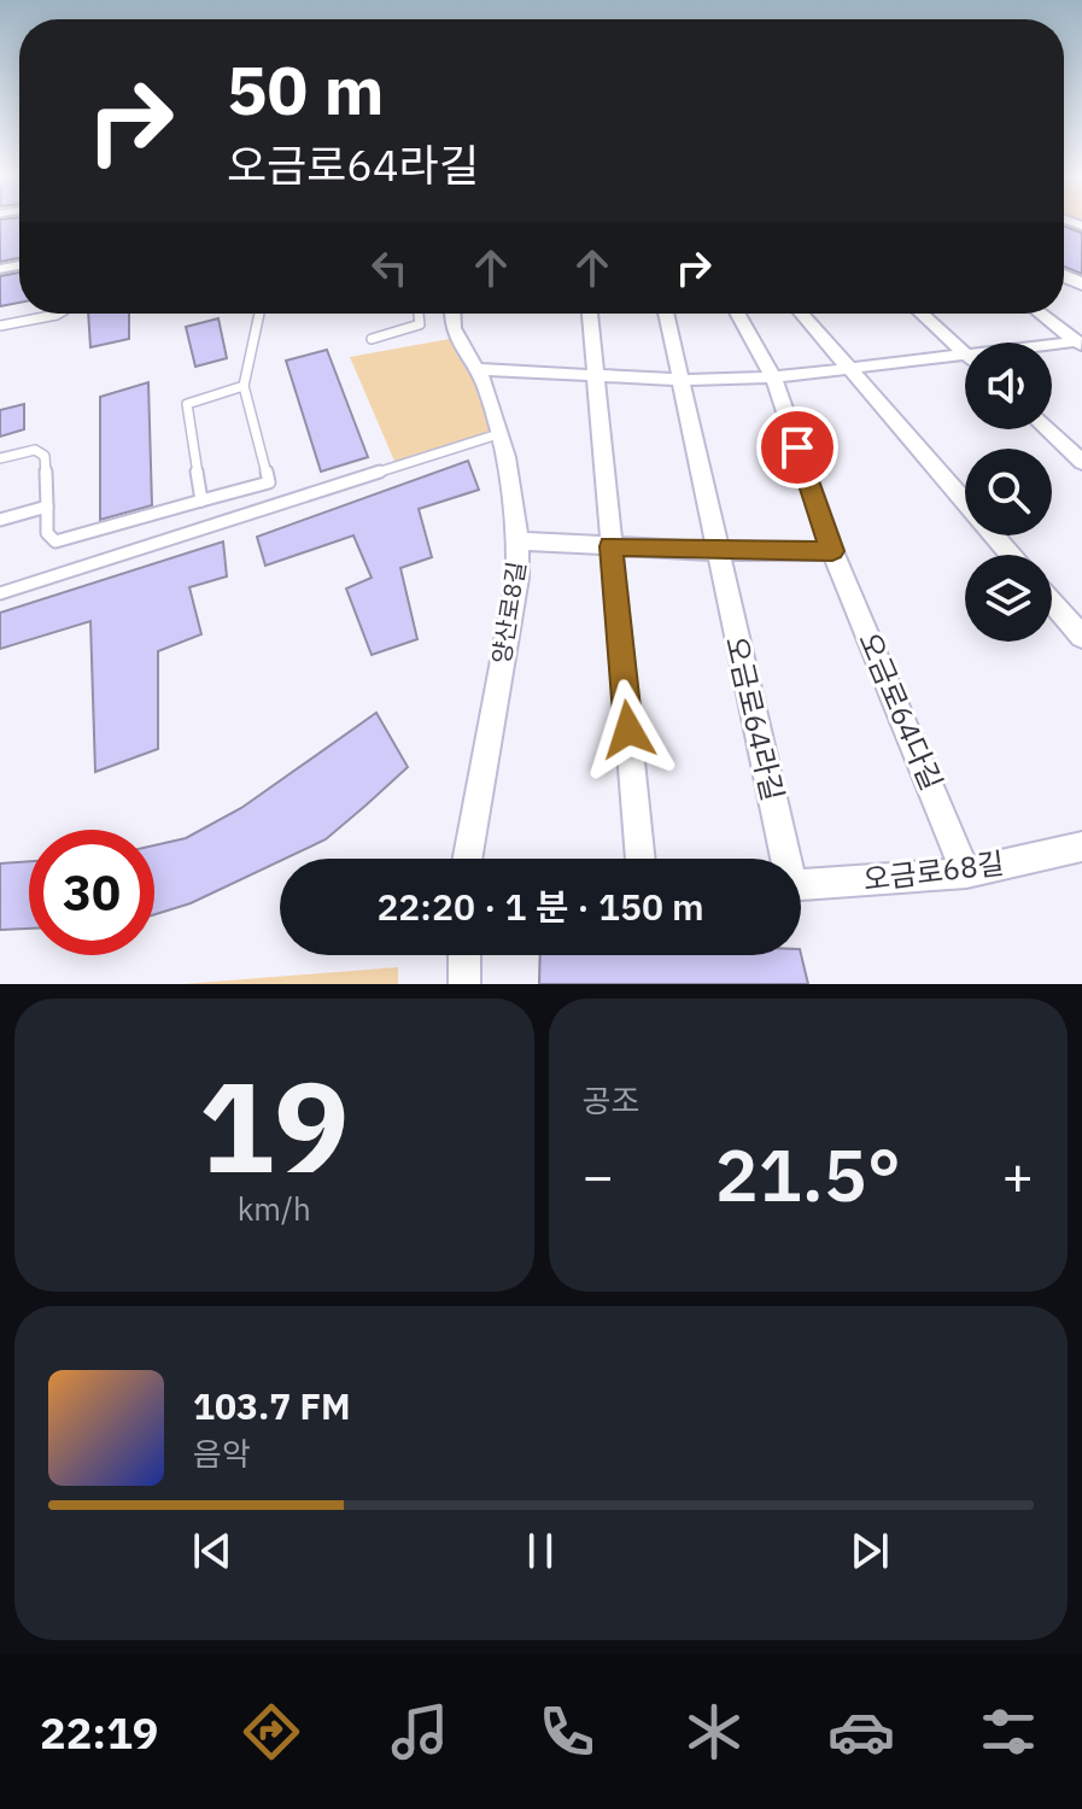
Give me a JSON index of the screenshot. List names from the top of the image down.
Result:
{
  "streets": {
    "street": [
      "양산로8길",
      "오금로64다길",
      "오금로64라길",
      "오금로68길"
    ]
  },
  "crossings": [
    ["오금로64다길", "오금로68길"]
  ],
  "page": {
    "turn": ["50 m", "오금로64라길"],
    "limit": "30",
    "trip": "22:20 · 1 분 · 150 m",
    "tile": [
      ["19", "km/h"],
      "공조"
    ],
    "heat": ["−", "21.5°", "+"],
    "song": ["103.7 FM", "음악"],
    "tabs": "22:19"
  }
}
